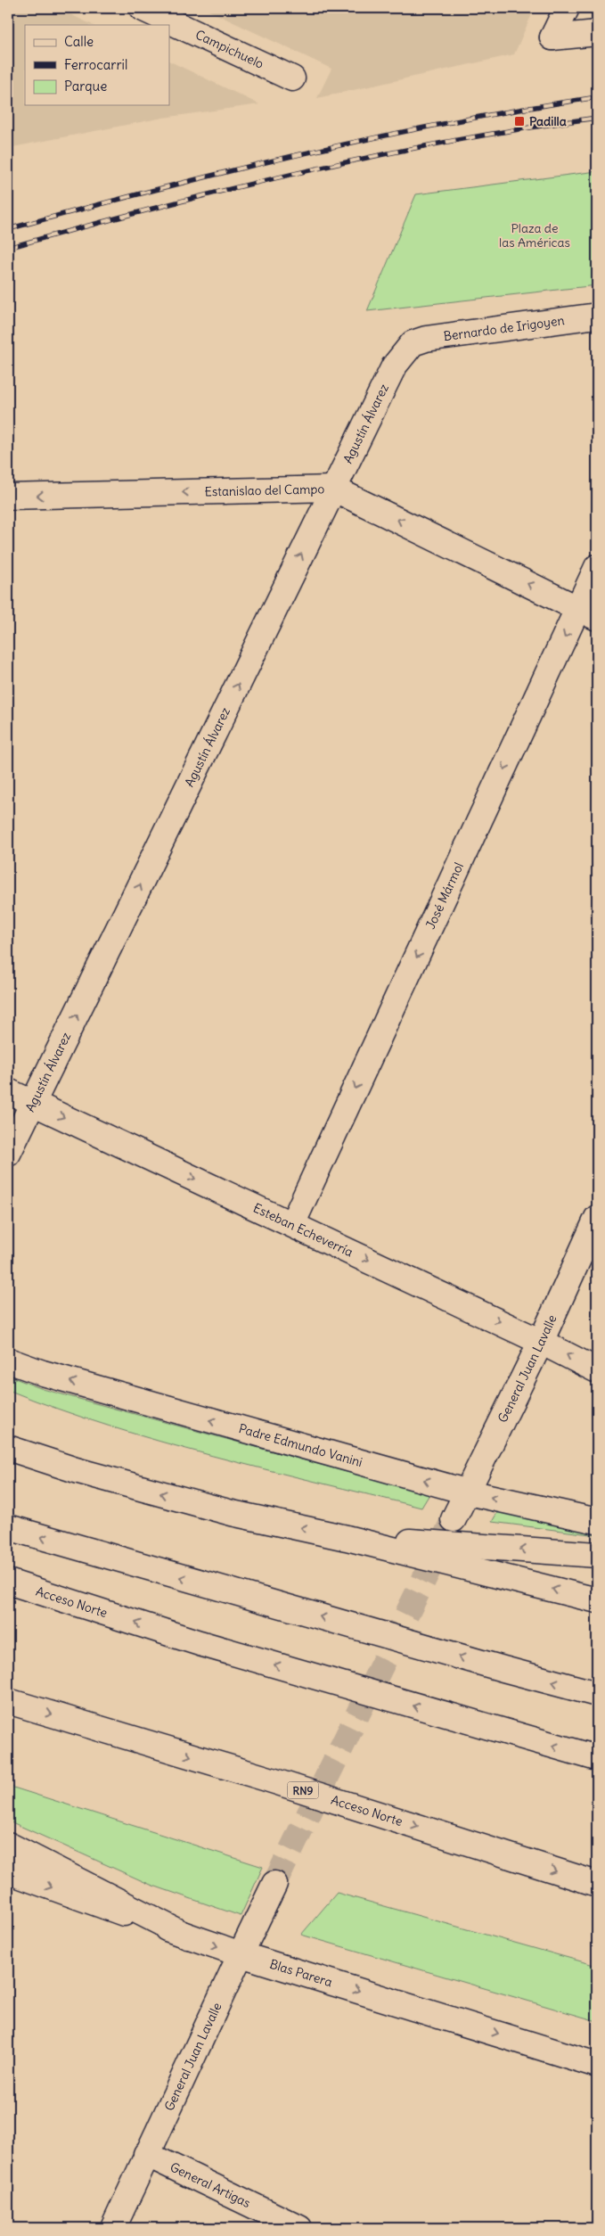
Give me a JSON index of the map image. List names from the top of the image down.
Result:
{
  "streets": {
    "main road": [
      "Campichuelo",
      "Bernardo de Irigoyen",
      "Agustín Álvarez",
      "Estanislao del Campo",
      "José Mármol",
      "Esteban Echeverría",
      "General Juan Lavalle",
      "Padre Edmundo Vanini",
      "Acceso Norte",
      "RN9",
      "Blas Parera",
      "General Artigas"
    ]
  },
  "crossings": [
    ["Bernardo de Irigoyen", "Agustín Álvarez"],
    ["Agustín Álvarez", "Estanislao del Campo"],
    ["Agustín Álvarez", "Esteban Echeverría"],
    ["Estanislao del Campo", "José Mármol"],
    ["José Mármol", "Esteban Echeverría"],
    ["Esteban Echeverría", "General Juan Lavalle"],
    ["General Juan Lavalle", "Padre Edmundo Vanini"],
    ["General Juan Lavalle", "Blas Parera"],
    ["General Juan Lavalle", "General Artigas"]
  ],
  "one_way": ["Agustín Álvarez", "Estanislao del Campo", "José Mármol"],
  "parks": ["Plaza de las Américas"],
  "places": {
    "transit": ["Padilla"]
  },
  "legend": ["Calle", "Ferrocarril", "Parque"]
}
